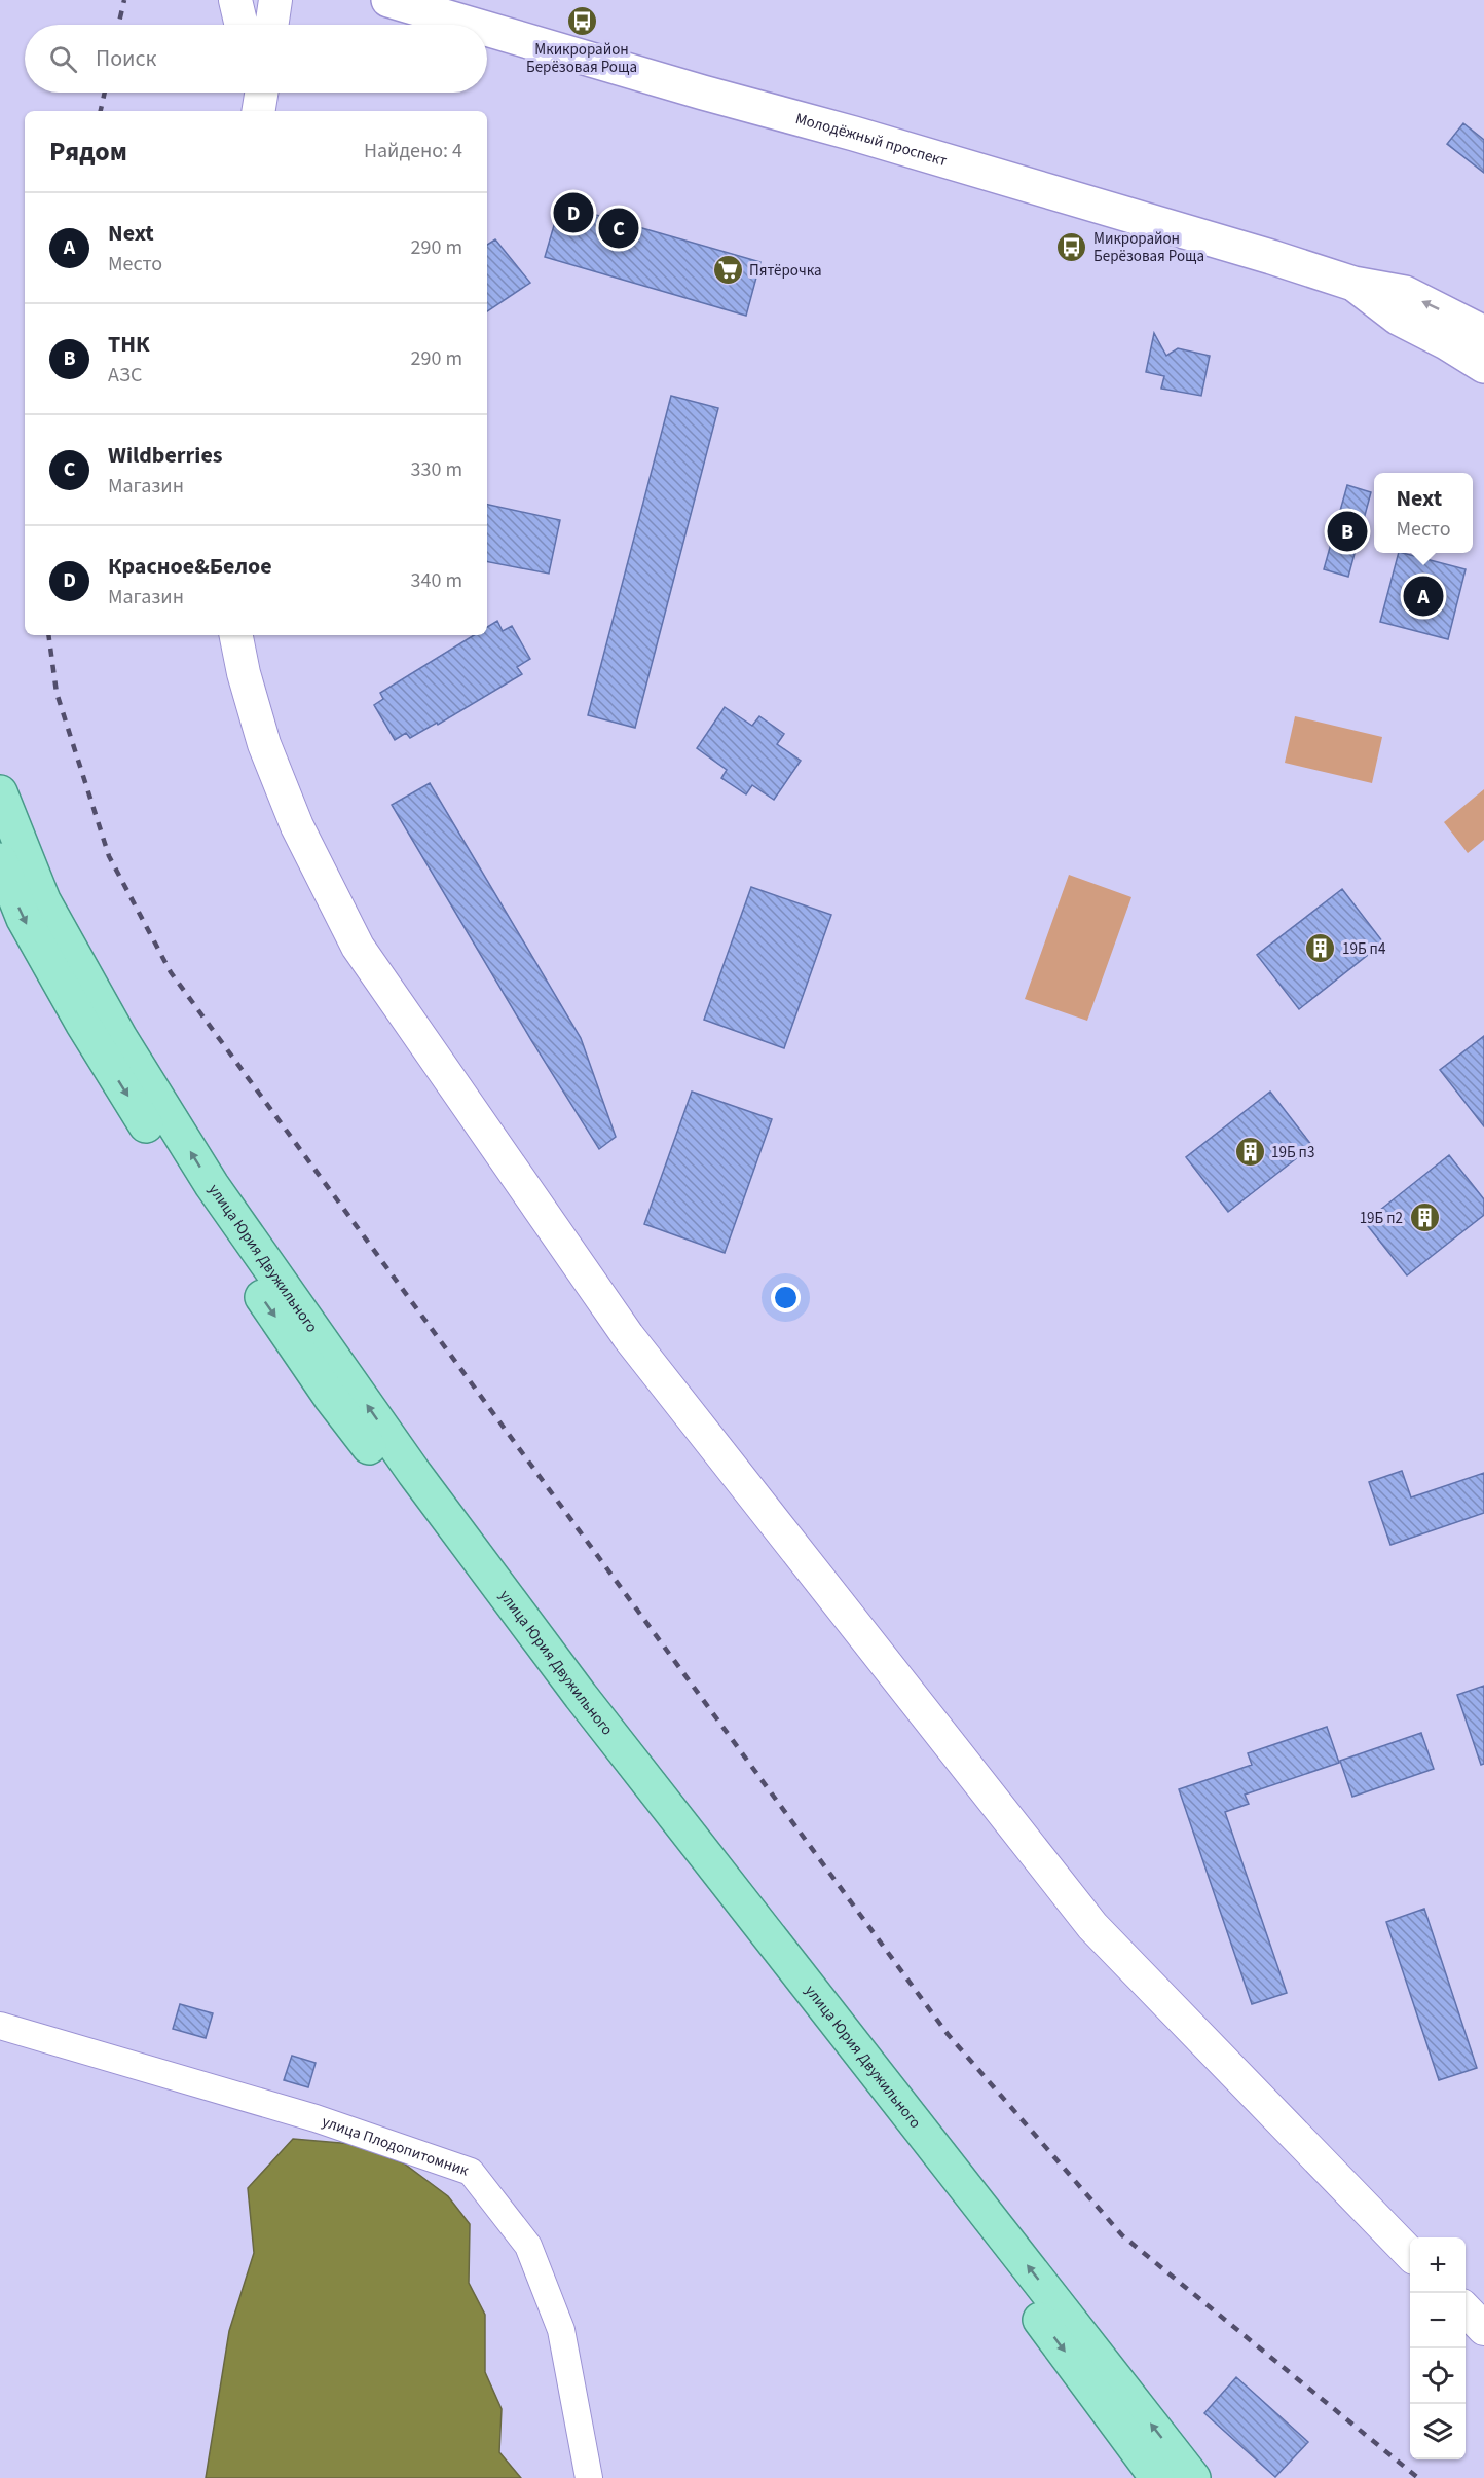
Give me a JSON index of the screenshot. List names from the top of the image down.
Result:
{
  "streets": {
    "main road": ["Молодёжный проспект", "улица Юрия Двужильного"],
    "street": ["улица Плодопитомник"]
  },
  "places": {
    "bus stop": ["Мкикрорайон Берёзовая Роща", "Микрорайон Берёзовая Роща"],
    "supermarket": ["Пятёрочка"],
    "building": ["19Б п4", "19Б п3", "19Б п2"]
  },
  "page": {
    "search": "Поиск",
    "heading": ["Рядом", "Найдено: 4"],
    "pins": [
      "D",
      "C",
      "B",
      "A"
    ],
    "list": [
      {
        "mark": "A",
        "name": "Next",
        "note": "Место",
        "value": "290 m"
      },
      {
        "mark": "B",
        "name": "ТНК",
        "note": "АЗС",
        "value": "290 m"
      },
      {
        "mark": "C",
        "name": "Wildberries",
        "note": "Магазин",
        "value": "330 m"
      },
      {
        "mark": "D",
        "name": "Красное&Белое",
        "note": "Магазин",
        "value": "340 m"
      }
    ],
    "popup": ["Next", "Место"],
    "map_buttons": ["+", "−"]
  }
}
